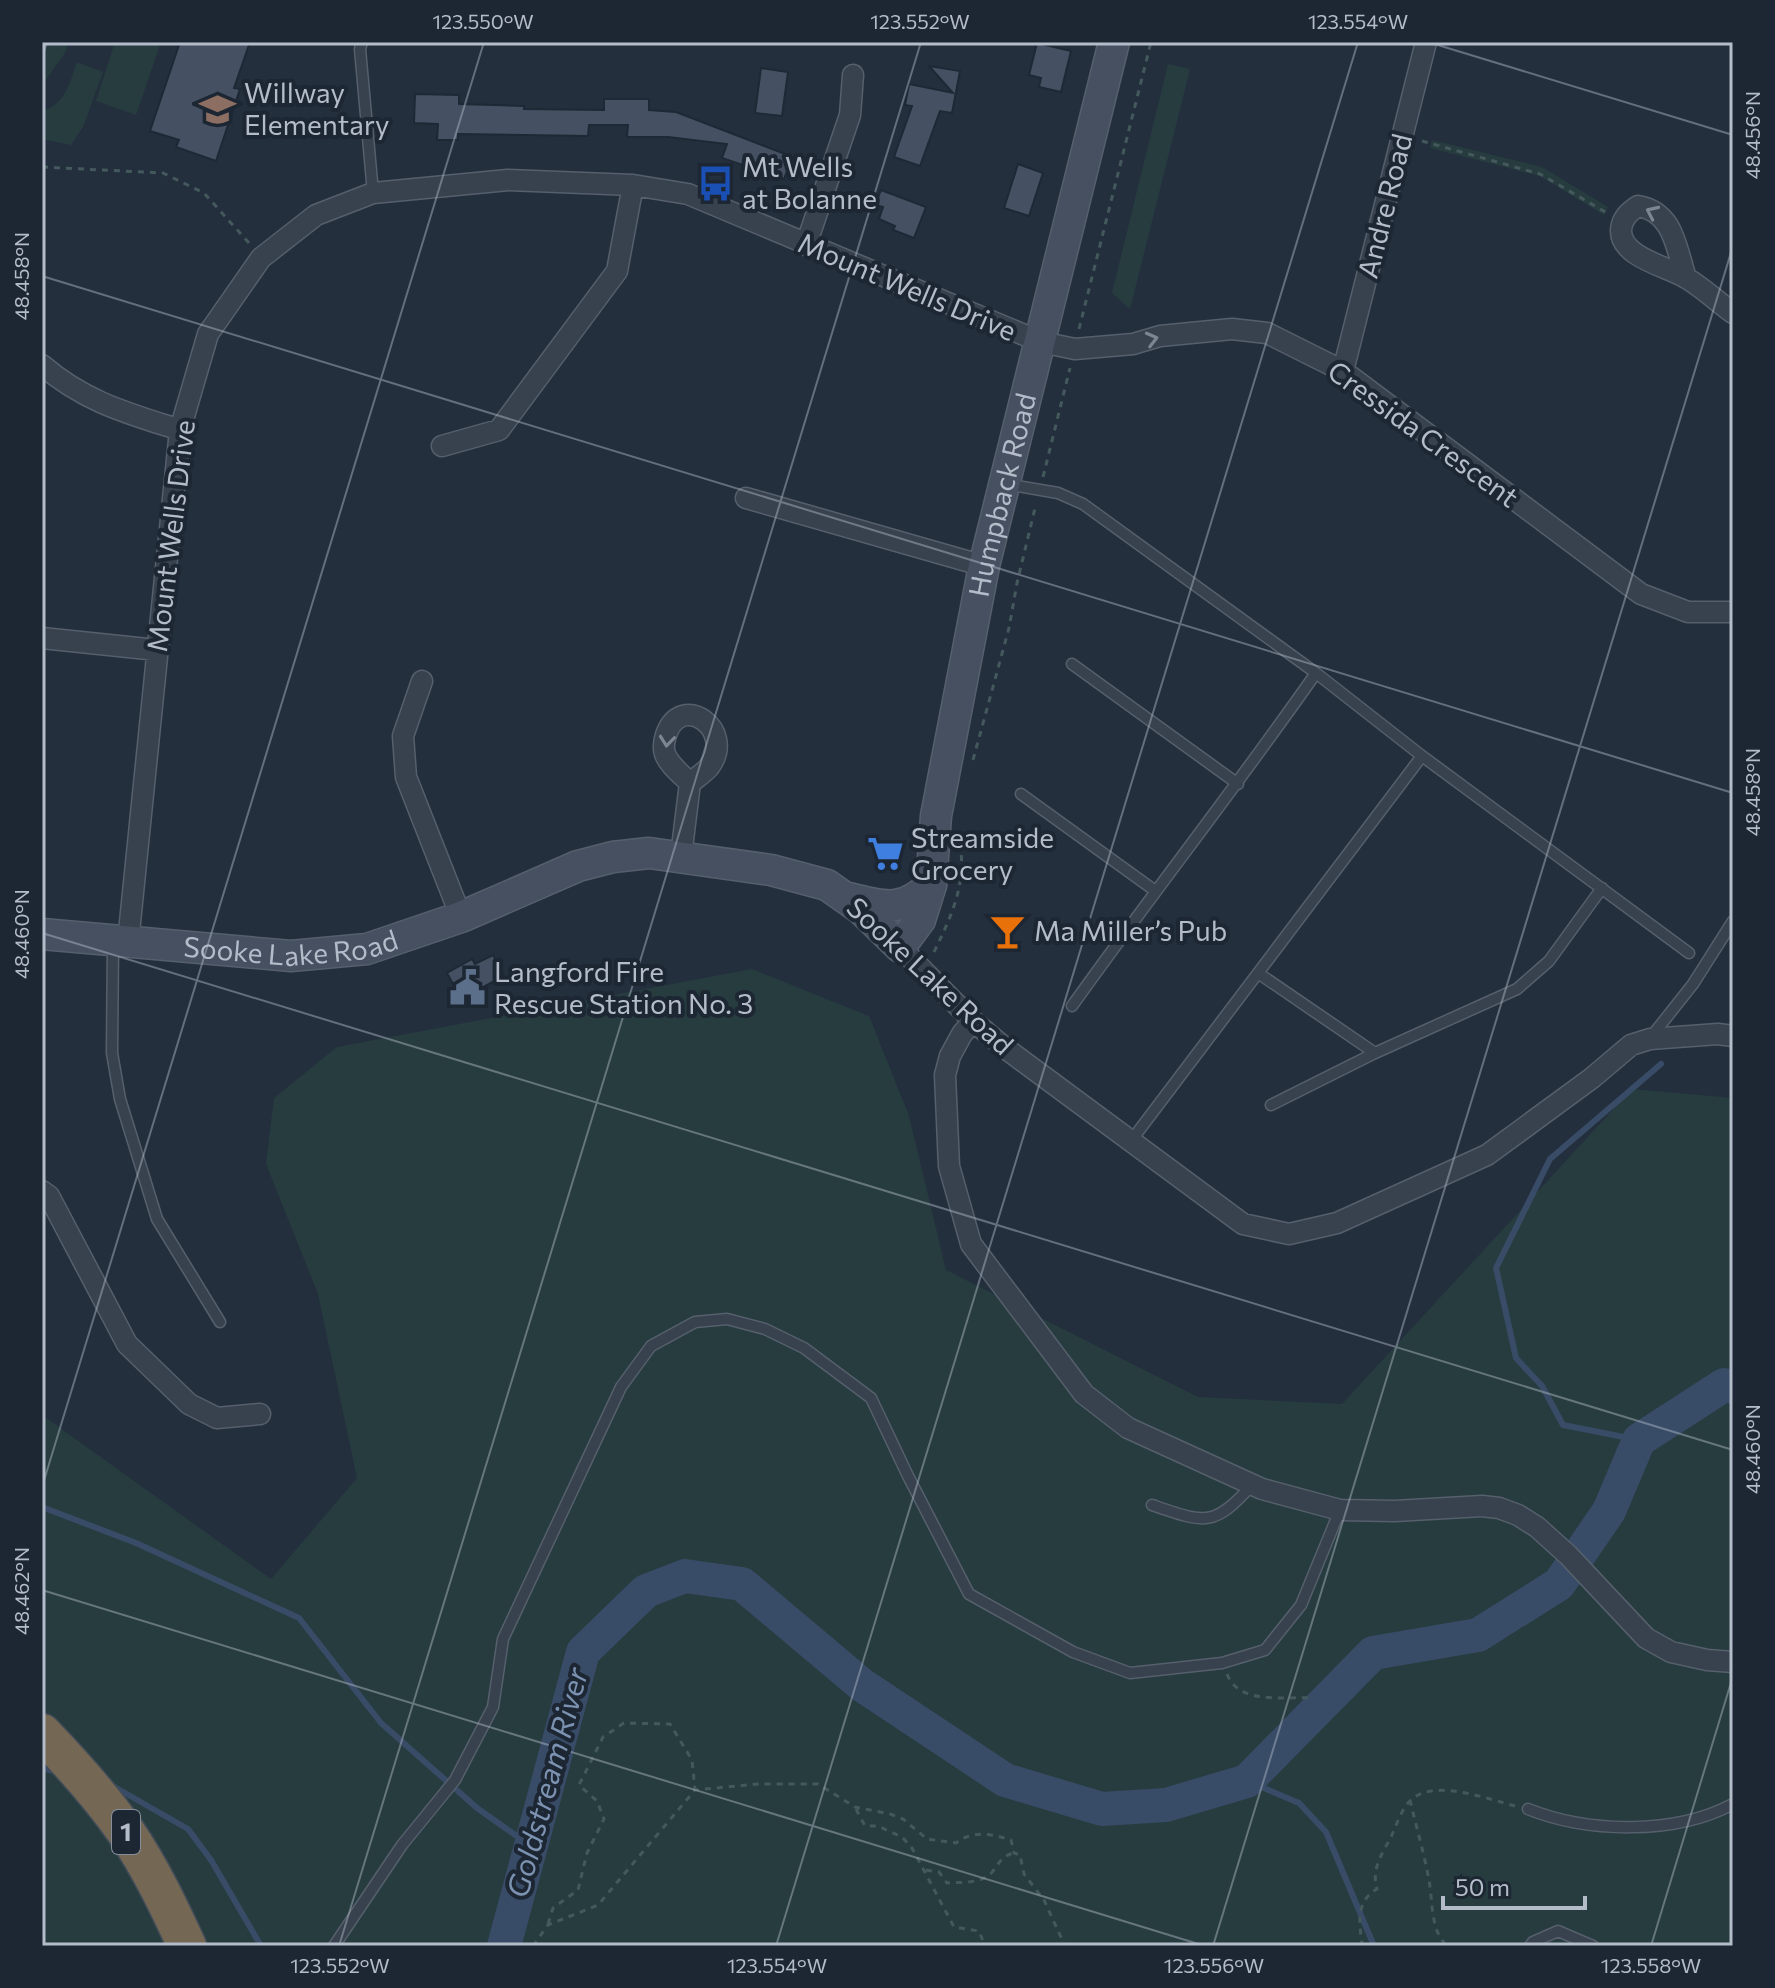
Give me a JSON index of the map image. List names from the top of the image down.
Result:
{
  "streets": {
    "highway": ["1"],
    "street": [
      "Andre Road",
      "Mount Wells Drive",
      "Cressida Crescent",
      "Humpback Road",
      "Sooke Lake Road"
    ]
  },
  "crossings": [
    ["Andre Road", "Cressida Crescent"],
    ["Mount Wells Drive", "Cressida Crescent"],
    ["Mount Wells Drive", "Humpback Road"],
    ["Mount Wells Drive", "Sooke Lake Road"],
    ["Cressida Crescent", "Humpback Road"],
    ["Humpback Road", "Sooke Lake Road"]
  ],
  "water": ["Goldstream River"],
  "places": {
    "school or university": ["Willway Elementary"],
    "bus stop": ["Mt Wells at Bolanne"],
    "supermarket": ["Streamside Grocery"],
    "bar": ["Ma Miller’s Pub"],
    "public building": ["Langford Fire Rescue Station No. 3"]
  },
  "scale_bar": "50 m",
  "coordinates": [
    "123.550°W",
    "123.552°W",
    "123.554°W",
    "48.456°N",
    "48.458°N",
    "48.460°N",
    "48.462°N",
    "123.556°W",
    "123.558°W"
  ]
}
